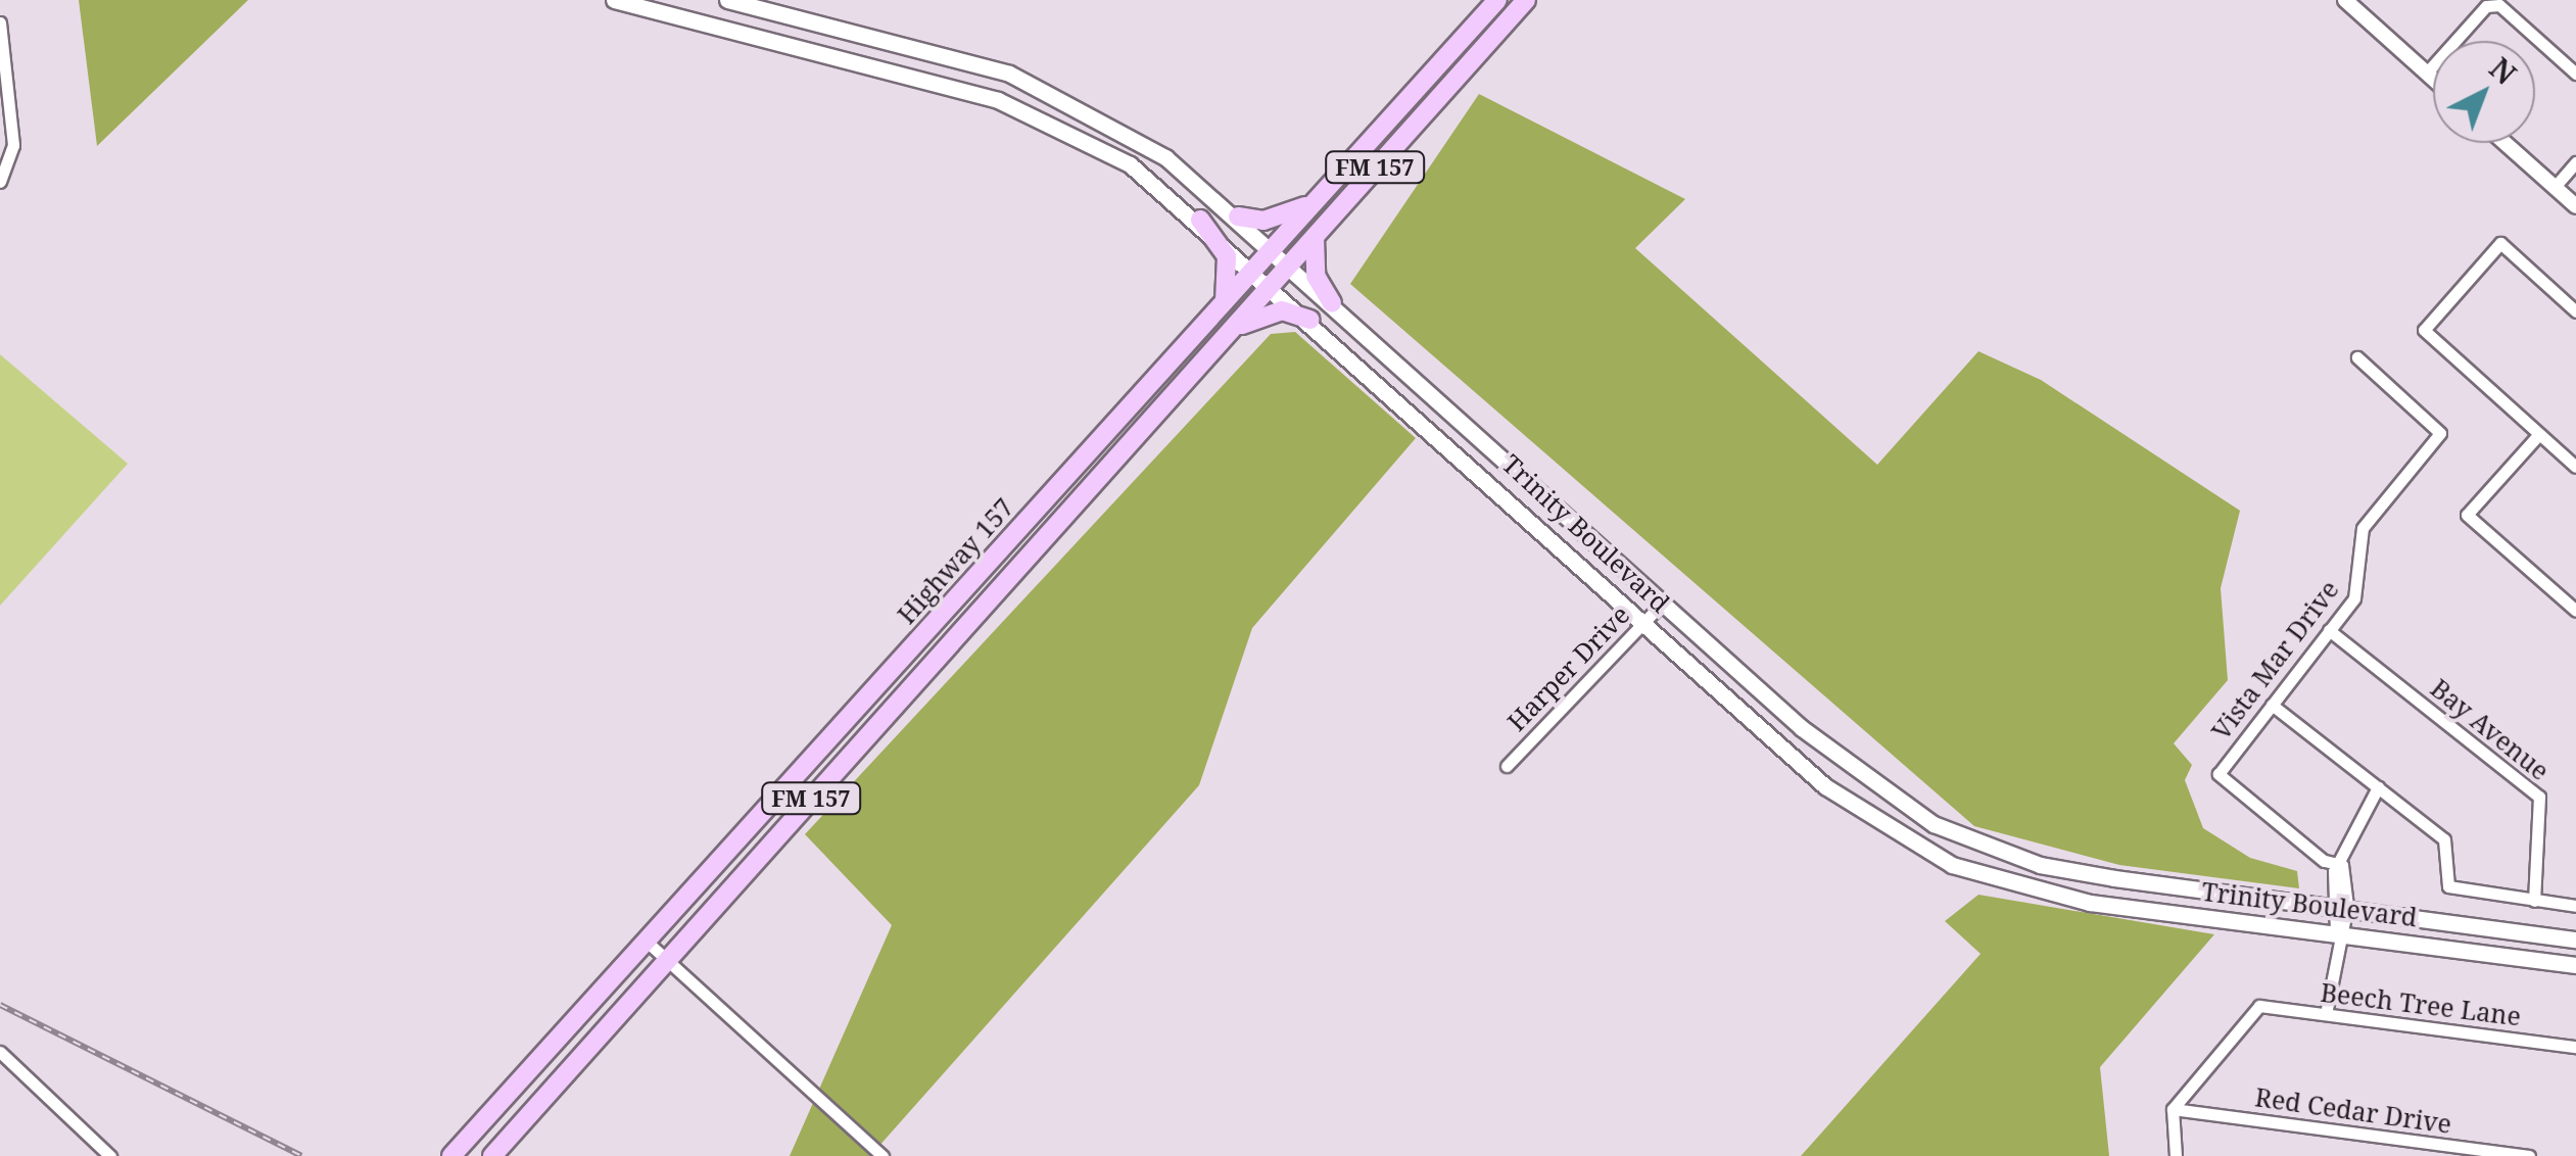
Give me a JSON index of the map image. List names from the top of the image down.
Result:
{
  "streets": {
    "main road": ["FM 157", "Trinity Boulevard", "Highway 157"],
    "street": [
      "Vista Mar Drive",
      "Harper Drive",
      "Bay Avenue",
      "Beech Tree Lane",
      "Red Cedar Drive"
    ]
  },
  "crossings": [
    ["Trinity Boulevard", "Highway 157"],
    ["Trinity Boulevard", "Harper Drive"],
    ["Vista Mar Drive", "Bay Avenue"],
    ["Beech Tree Lane", "Red Cedar Drive"]
  ],
  "north": "top right"
}
